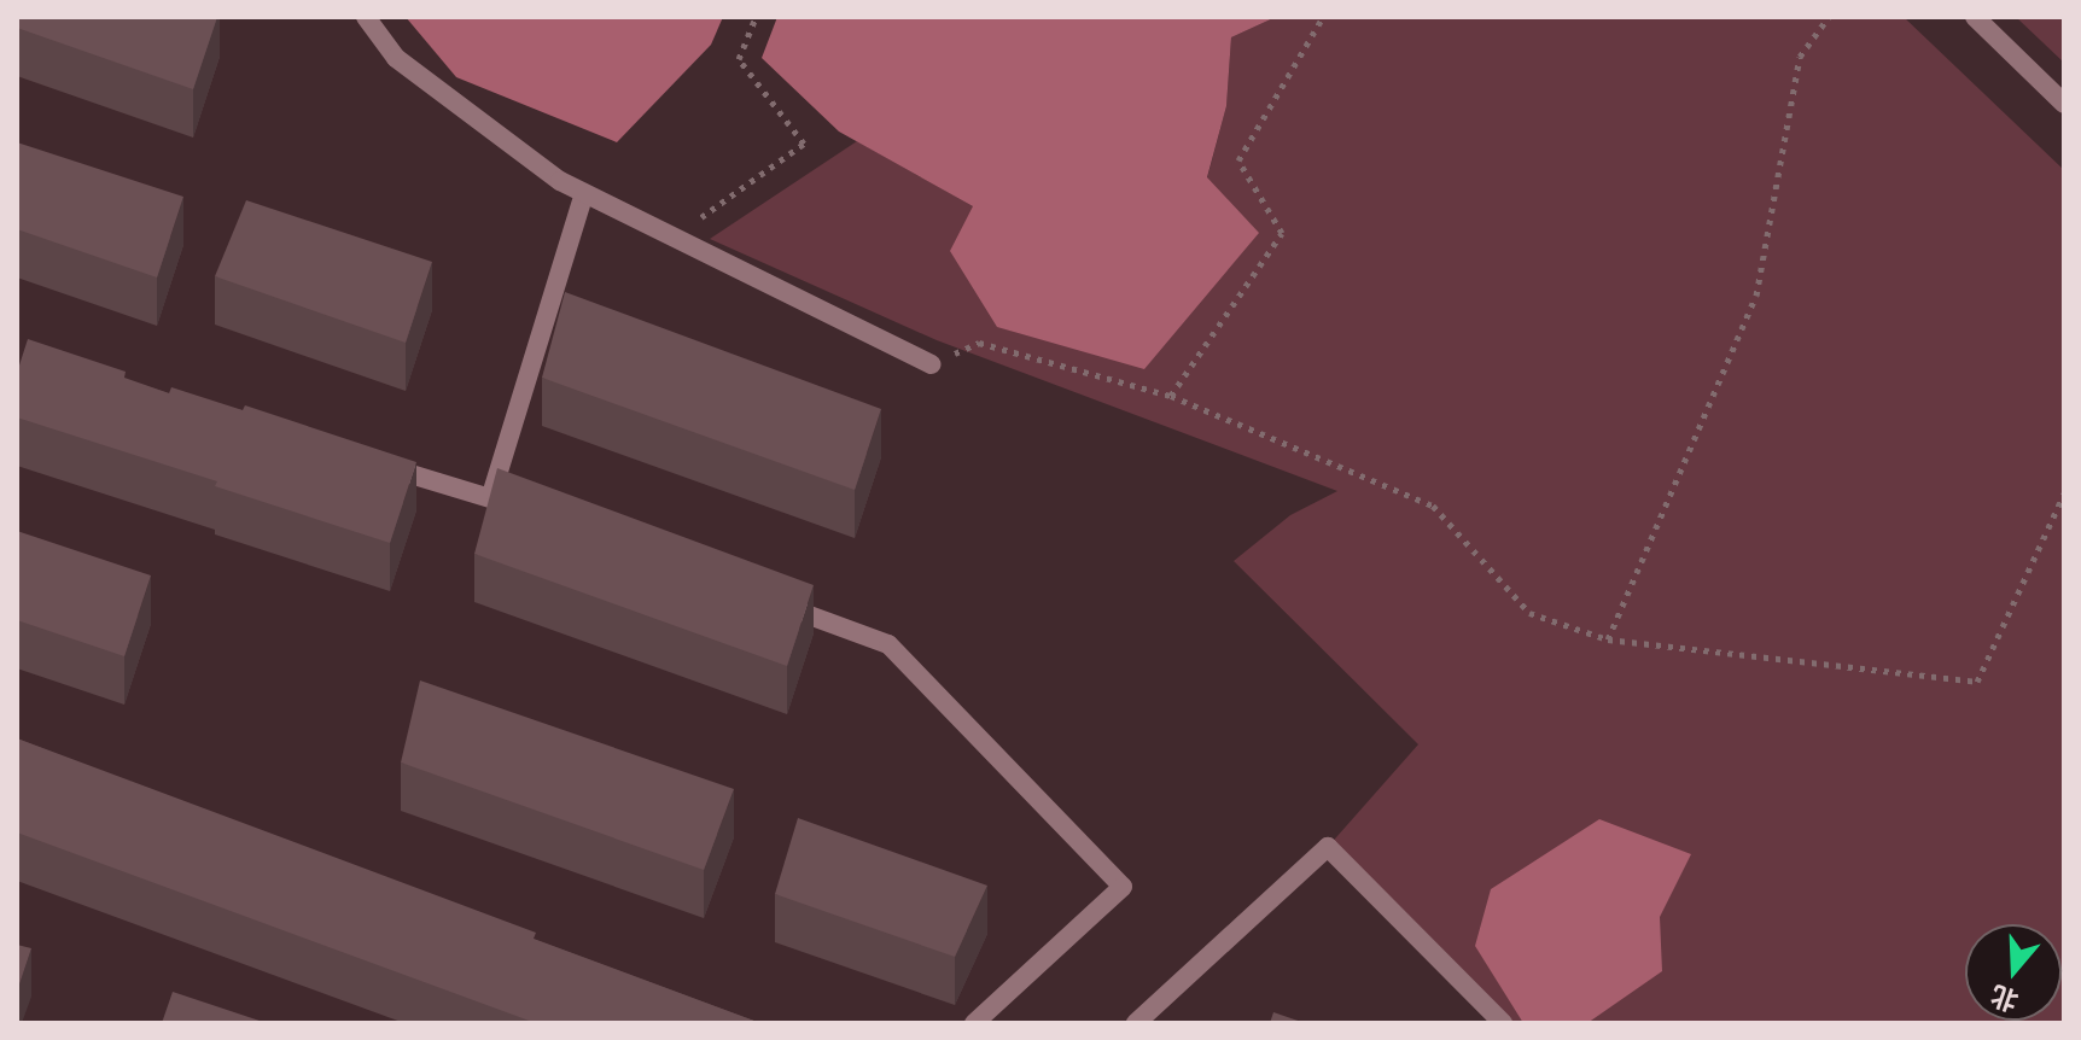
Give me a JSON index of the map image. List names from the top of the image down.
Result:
{
  "north": "bottom"
}
